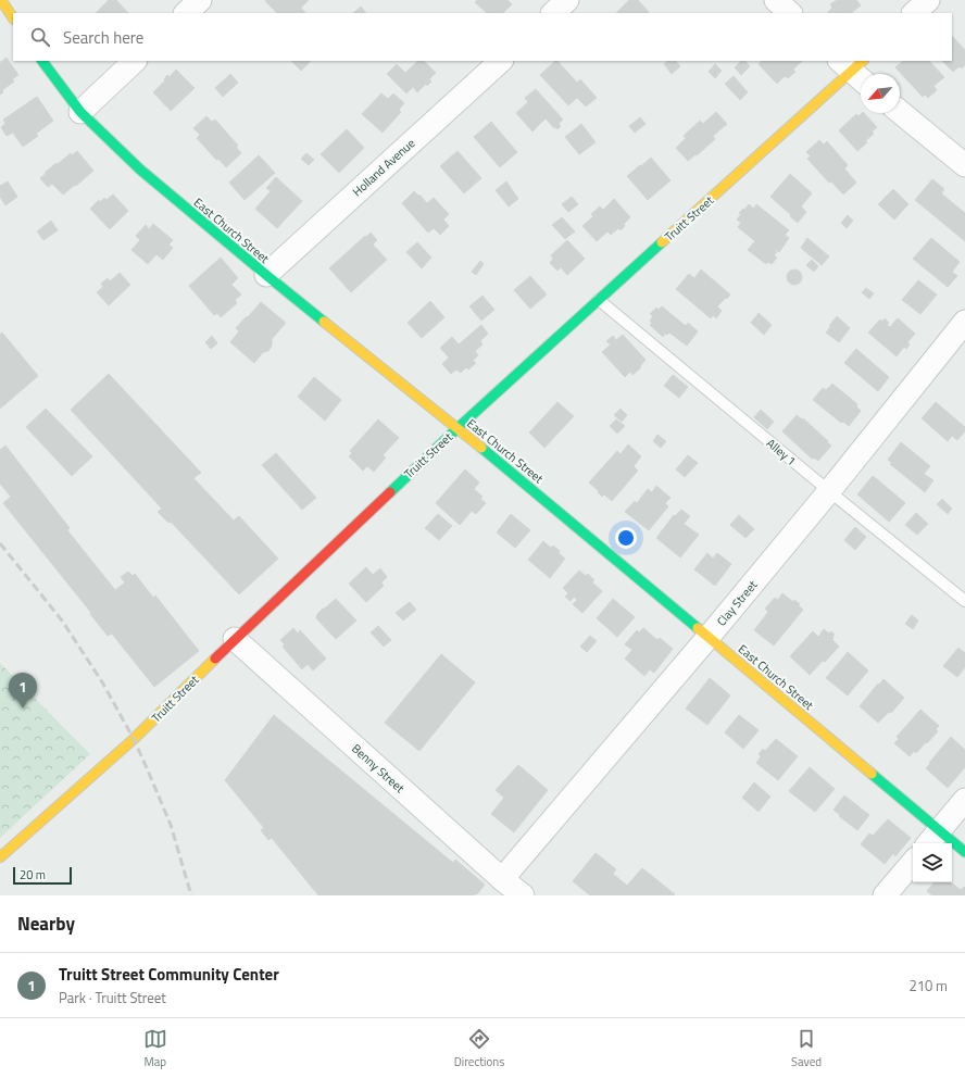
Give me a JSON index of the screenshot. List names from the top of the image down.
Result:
{
  "streets": {
    "street": [
      "Holland Avenue",
      "Truitt Street",
      "East Church Street",
      "Clay Street",
      "Benny Street"
    ],
    "lane": ["Alley 1"]
  },
  "crossings": [
    ["Holland Avenue", "East Church Street"],
    ["Truitt Street", "East Church Street"],
    ["Truitt Street", "Alley 1"],
    ["Truitt Street", "Benny Street"],
    ["East Church Street", "Clay Street"],
    ["Alley 1", "Clay Street"],
    ["Clay Street", "Benny Street"]
  ],
  "scale_bar": "20 m",
  "north": "bottom left",
  "page": {
    "search": "Search here",
    "pins": "1",
    "scale": "20 m",
    "heading": "Nearby",
    "list": [
      {
        "mark": "1",
        "name": "Truitt Street Community Center",
        "note": "Park · Truitt Street",
        "value": "210 m"
      }
    ],
    "nav": ["Map", "Directions", "Saved"]
  }
}
